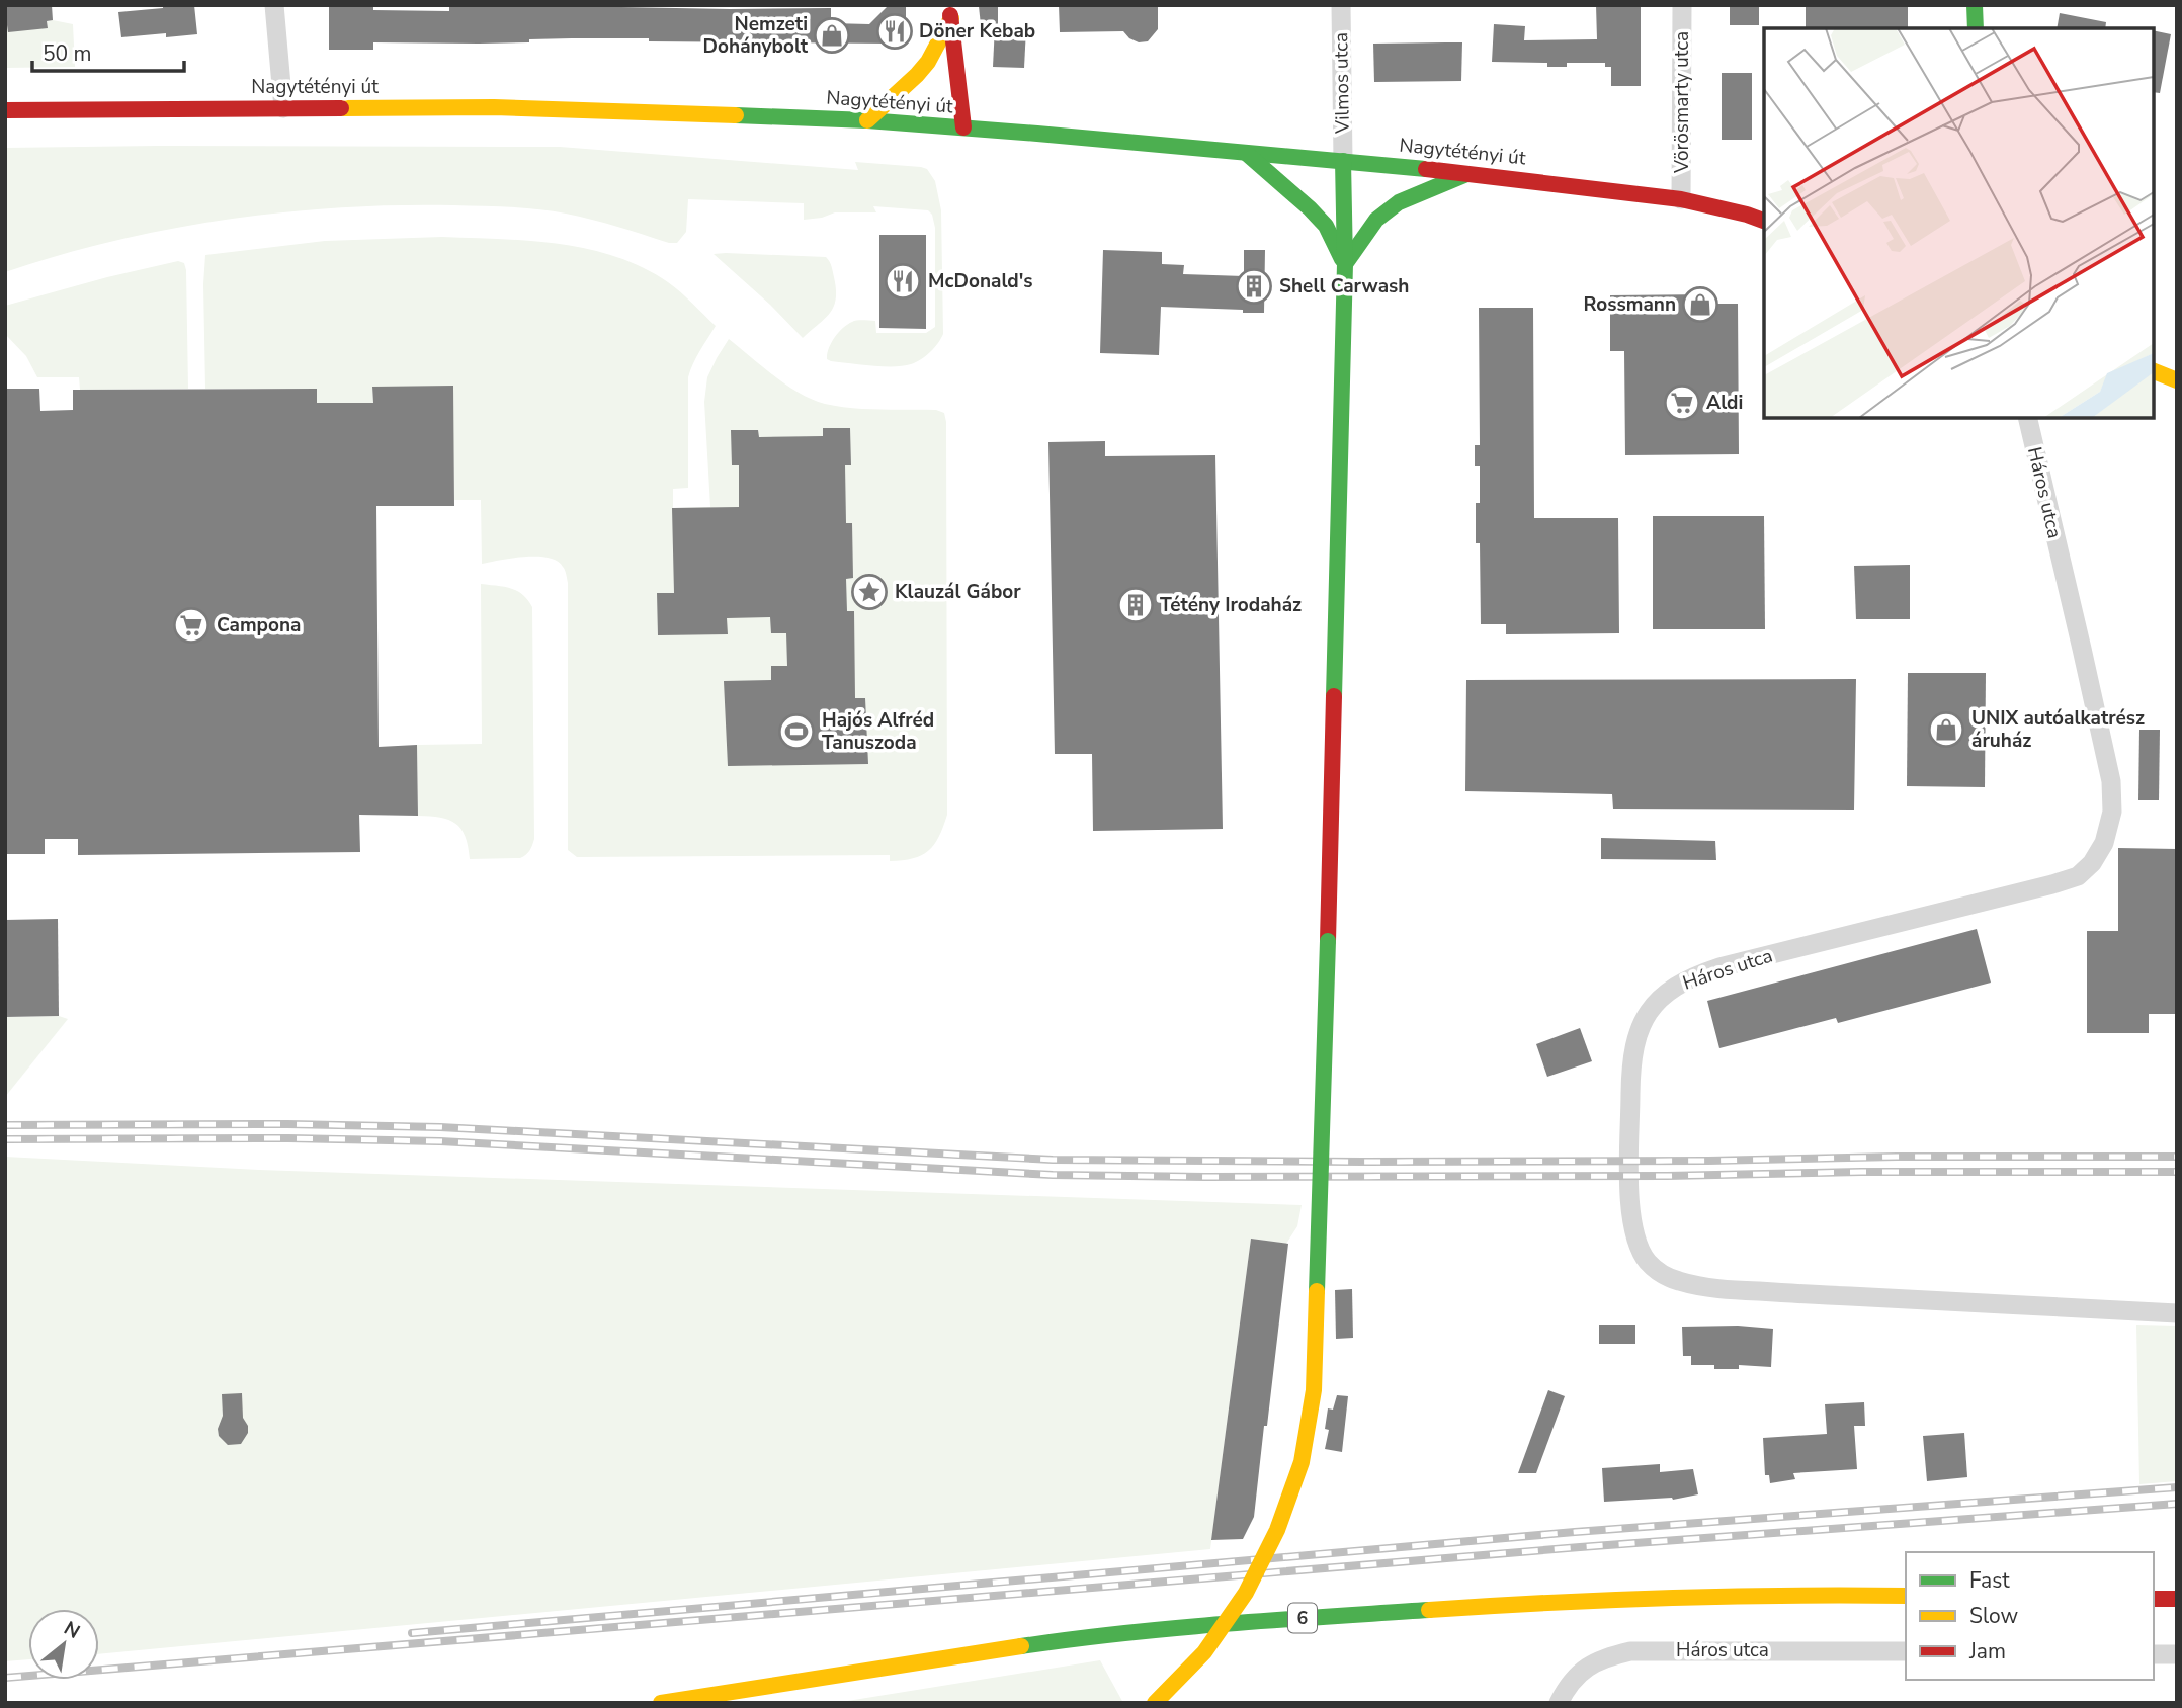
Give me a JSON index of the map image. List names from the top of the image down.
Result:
{
  "streets": {
    "main road": ["Nagytétényi út", "6"],
    "street": ["Vilmos utca", "Vörösmarty utca", "Háros utca"]
  },
  "crossings": [
    ["Vilmos utca", "Nagytétényi út"],
    ["Nagytétényi út", "Vörösmarty utca"]
  ],
  "places": {
    "restaurant": ["Döner Kebab", "McDonald's"],
    "shop": ["Nemzeti Dohánybolt", "Rossmann", "UNIX autóalkatrész áruház"],
    "building": ["Shell Carwash", "Tétény Irodaház"],
    "supermarket": ["Aldi", "Campona"],
    "place": ["Klauzál Gábor"],
    "sports": ["Hajós Alfréd Tanuszoda"]
  },
  "legend": ["Fast", "Slow", "Jam"],
  "scale_bar": "50 m",
  "north": "top right"
}
